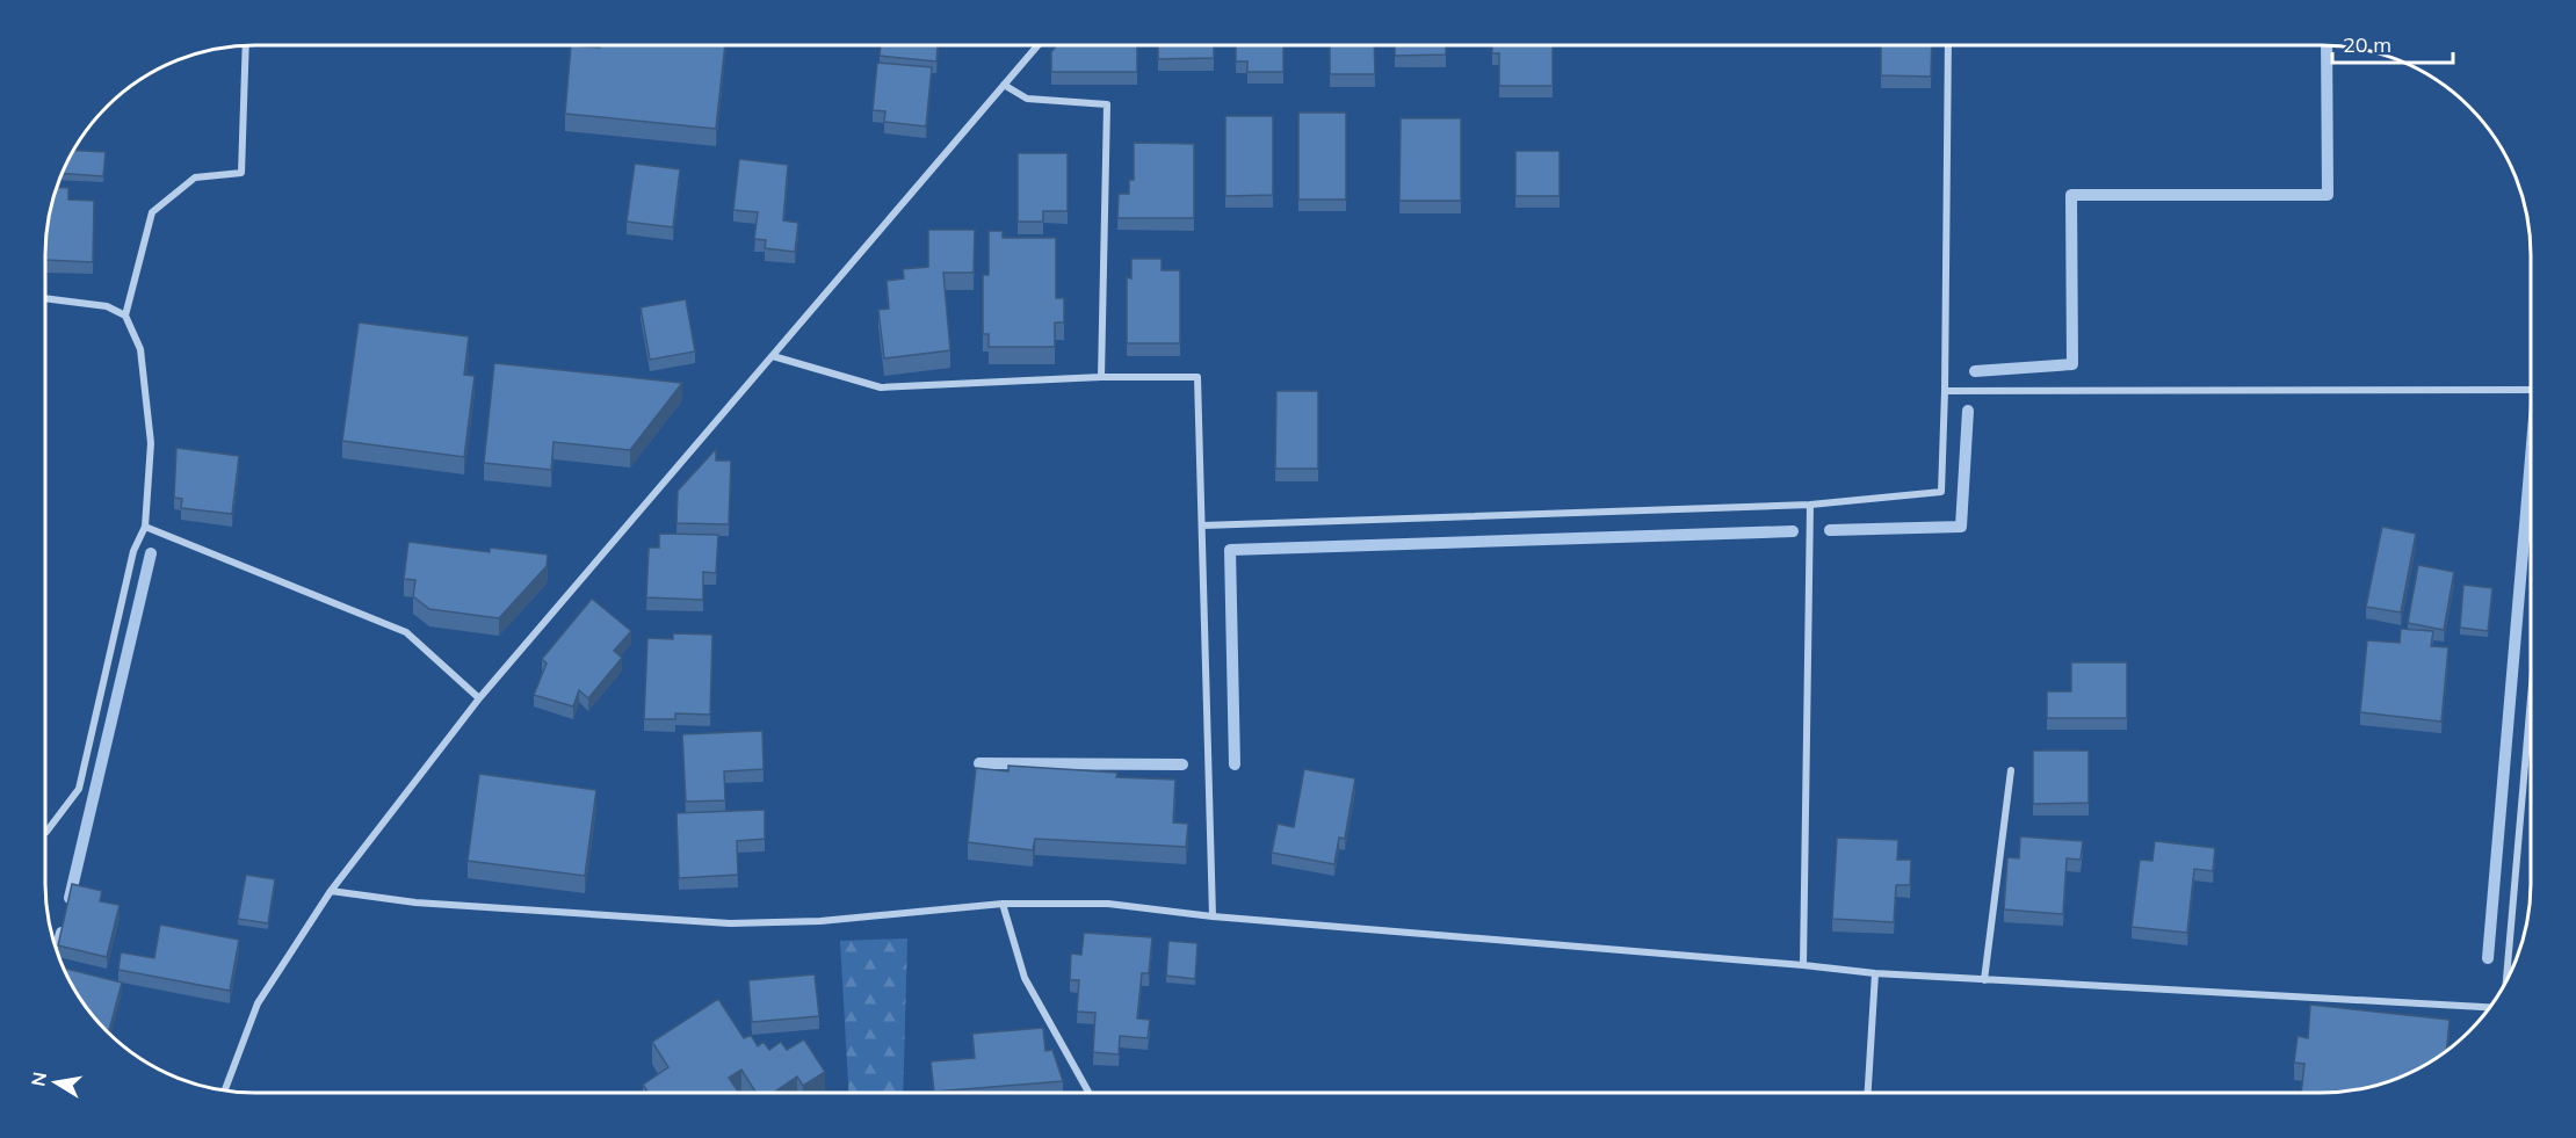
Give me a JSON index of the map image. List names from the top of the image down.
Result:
{
  "scale_bar": "20 m",
  "north": "left"
}
